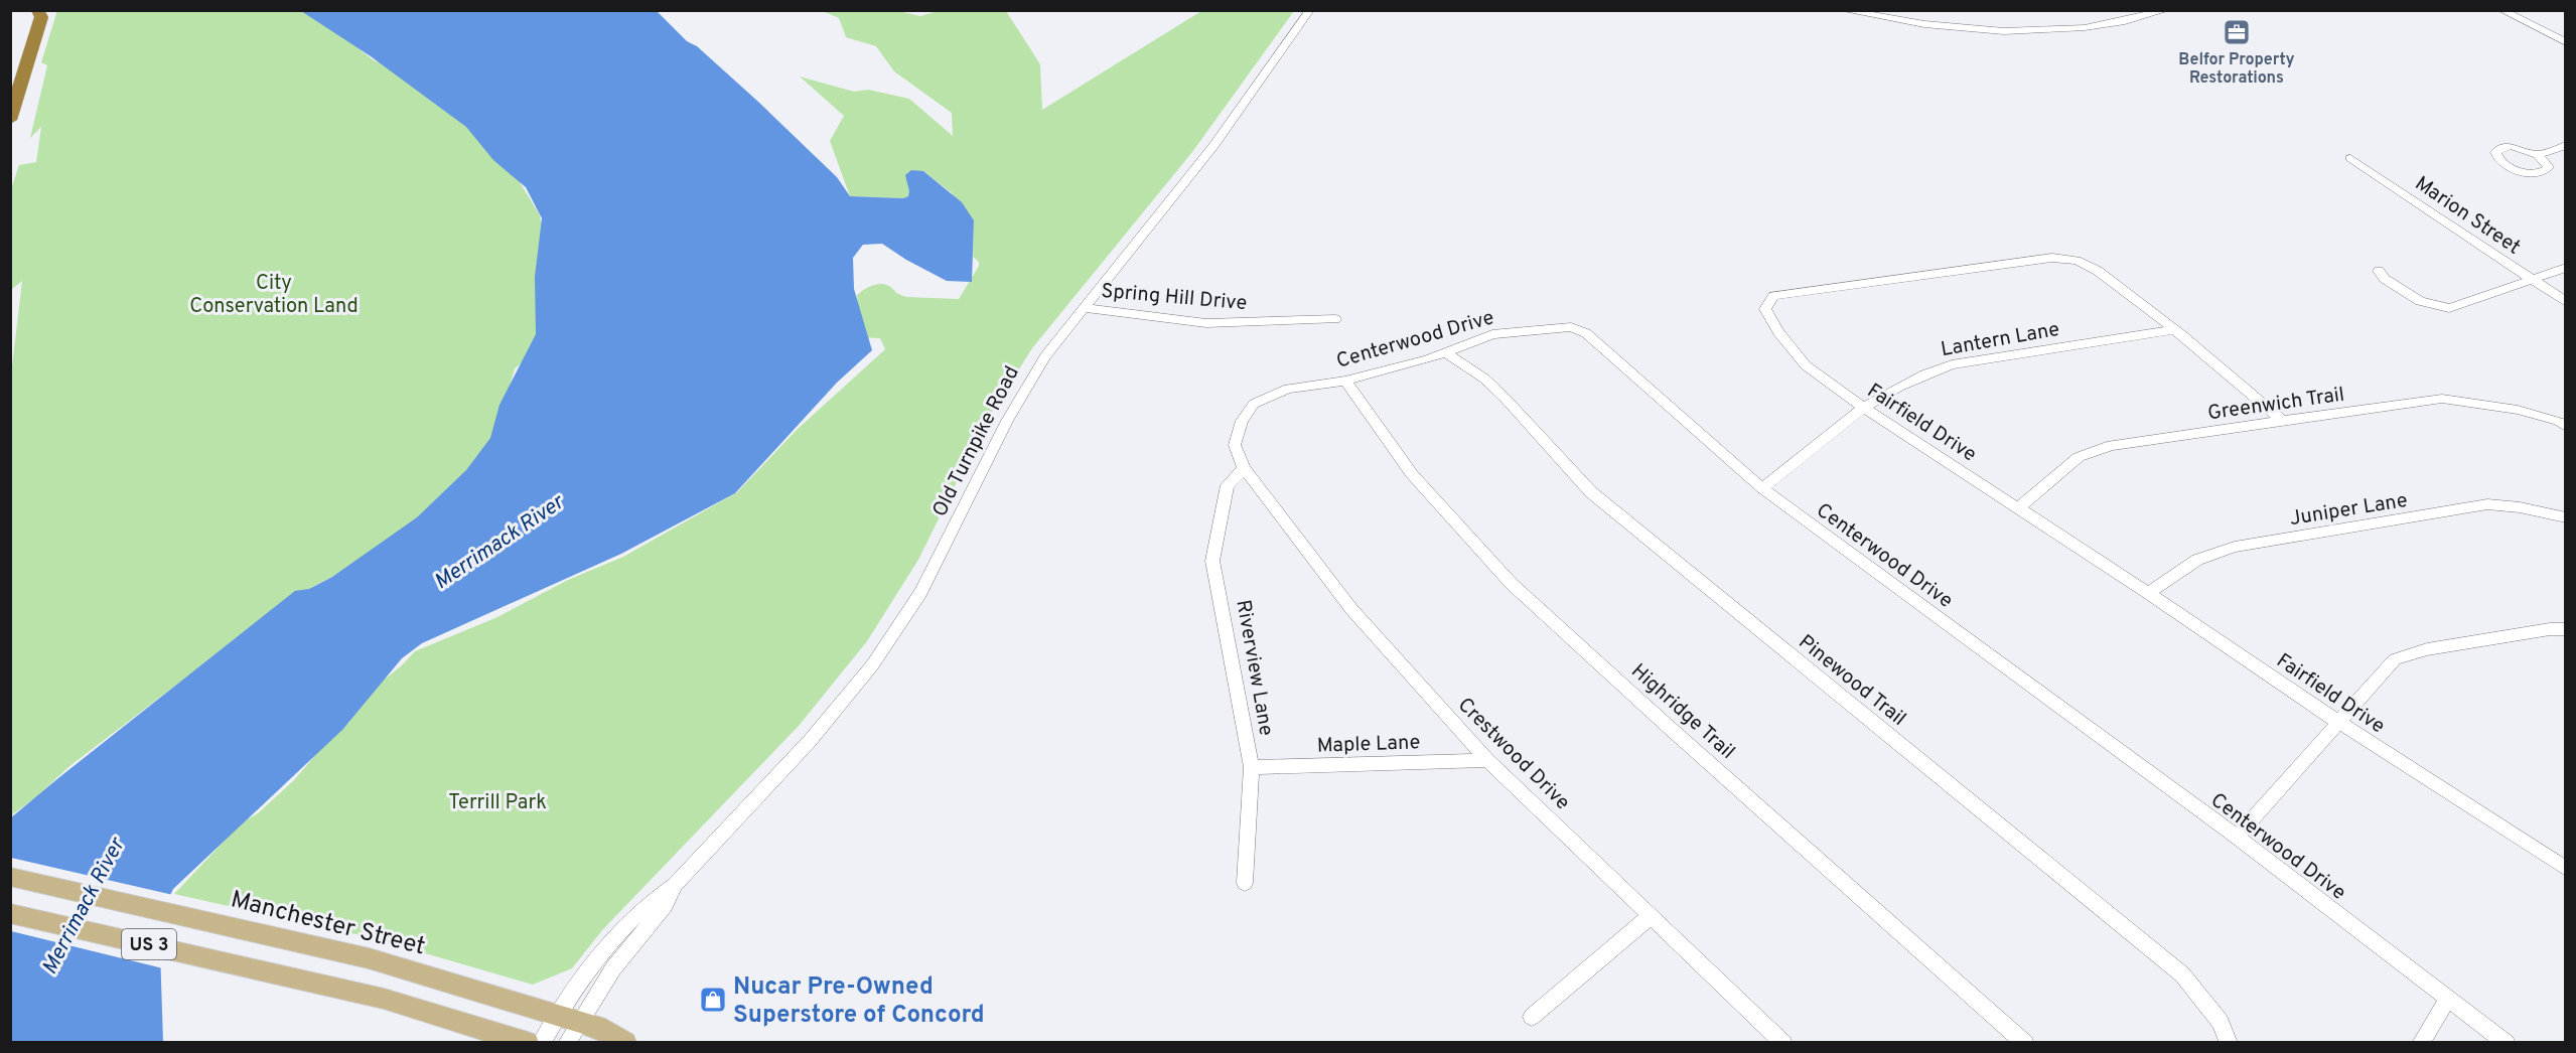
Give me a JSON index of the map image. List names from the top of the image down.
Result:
{
  "streets": {
    "main road": ["Manchester Street", "US 3"],
    "street": [
      "Marion Street",
      "Spring Hill Drive",
      "Centerwood Drive",
      "Lantern Lane",
      "Greenwich Trail",
      "Fairfield Drive",
      "Old Turnpike Road",
      "Juniper Lane",
      "Riverview Lane",
      "Pinewood Trail",
      "Highridge Trail",
      "Maple Lane",
      "Crestwood Drive"
    ]
  },
  "crossings": [
    ["Spring Hill Drive", "Old Turnpike Road"],
    ["Centerwood Drive", "Lantern Lane"],
    ["Centerwood Drive", "Riverview Lane"],
    ["Centerwood Drive", "Pinewood Trail"],
    ["Centerwood Drive", "Highridge Trail"],
    ["Centerwood Drive", "Crestwood Drive"],
    ["Lantern Lane", "Fairfield Drive"],
    ["Greenwich Trail", "Fairfield Drive"],
    ["Fairfield Drive", "Juniper Lane"],
    ["Old Turnpike Road", "Manchester Street"],
    ["Riverview Lane", "Maple Lane"],
    ["Riverview Lane", "Crestwood Drive"],
    ["Maple Lane", "Crestwood Drive"]
  ],
  "water": ["Merrimack River"],
  "parks": ["City Conservation Land", "Terrill Park"],
  "places": {
    "office": ["Belfor Property Restorations"],
    "shop": ["Nucar Pre-Owned Superstore of Concord"]
  }
}
